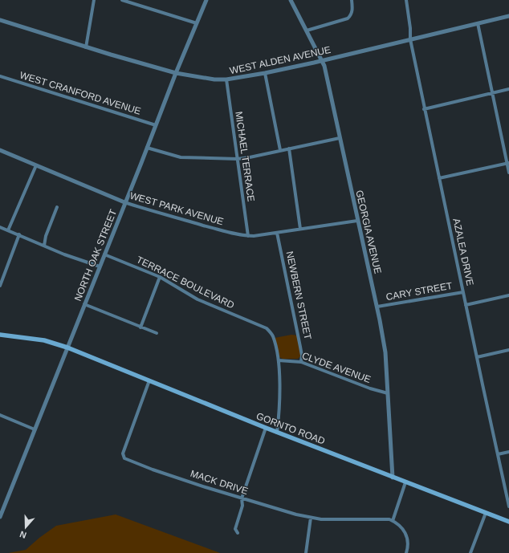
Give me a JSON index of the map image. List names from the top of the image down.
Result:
{
  "streets": {
    "main road": ["GORNTO ROAD"],
    "street": [
      "WEST ALDEN AVENUE",
      "WEST CRANFORD AVENUE",
      "MICHAEL TERRACE",
      "WEST PARK AVENUE",
      "GEORGIA AVENUE",
      "AZALEA DRIVE",
      "NORTH OAK STREET",
      "TERRACE BOULEVARD",
      "CARY STREET",
      "NEWBERN STREET",
      "CLYDE AVENUE",
      "MACK DRIVE"
    ]
  },
  "crossings": [
    ["WEST ALDEN AVENUE", "MICHAEL TERRACE"],
    ["WEST ALDEN AVENUE", "GEORGIA AVENUE"],
    ["WEST ALDEN AVENUE", "AZALEA DRIVE"],
    ["WEST ALDEN AVENUE", "NORTH OAK STREET"],
    ["WEST CRANFORD AVENUE", "NORTH OAK STREET"],
    ["MICHAEL TERRACE", "WEST PARK AVENUE"],
    ["WEST PARK AVENUE", "GEORGIA AVENUE"],
    ["WEST PARK AVENUE", "NORTH OAK STREET"],
    ["WEST PARK AVENUE", "NEWBERN STREET"],
    ["GEORGIA AVENUE", "CARY STREET"],
    ["GEORGIA AVENUE", "CLYDE AVENUE"],
    ["GEORGIA AVENUE", "GORNTO ROAD"],
    ["AZALEA DRIVE", "CARY STREET"],
    ["NORTH OAK STREET", "TERRACE BOULEVARD"],
    ["NORTH OAK STREET", "GORNTO ROAD"],
    ["TERRACE BOULEVARD", "CLYDE AVENUE"],
    ["TERRACE BOULEVARD", "GORNTO ROAD"],
    ["NEWBERN STREET", "CLYDE AVENUE"],
    ["GORNTO ROAD", "MACK DRIVE"]
  ],
  "north": "bottom"
}
